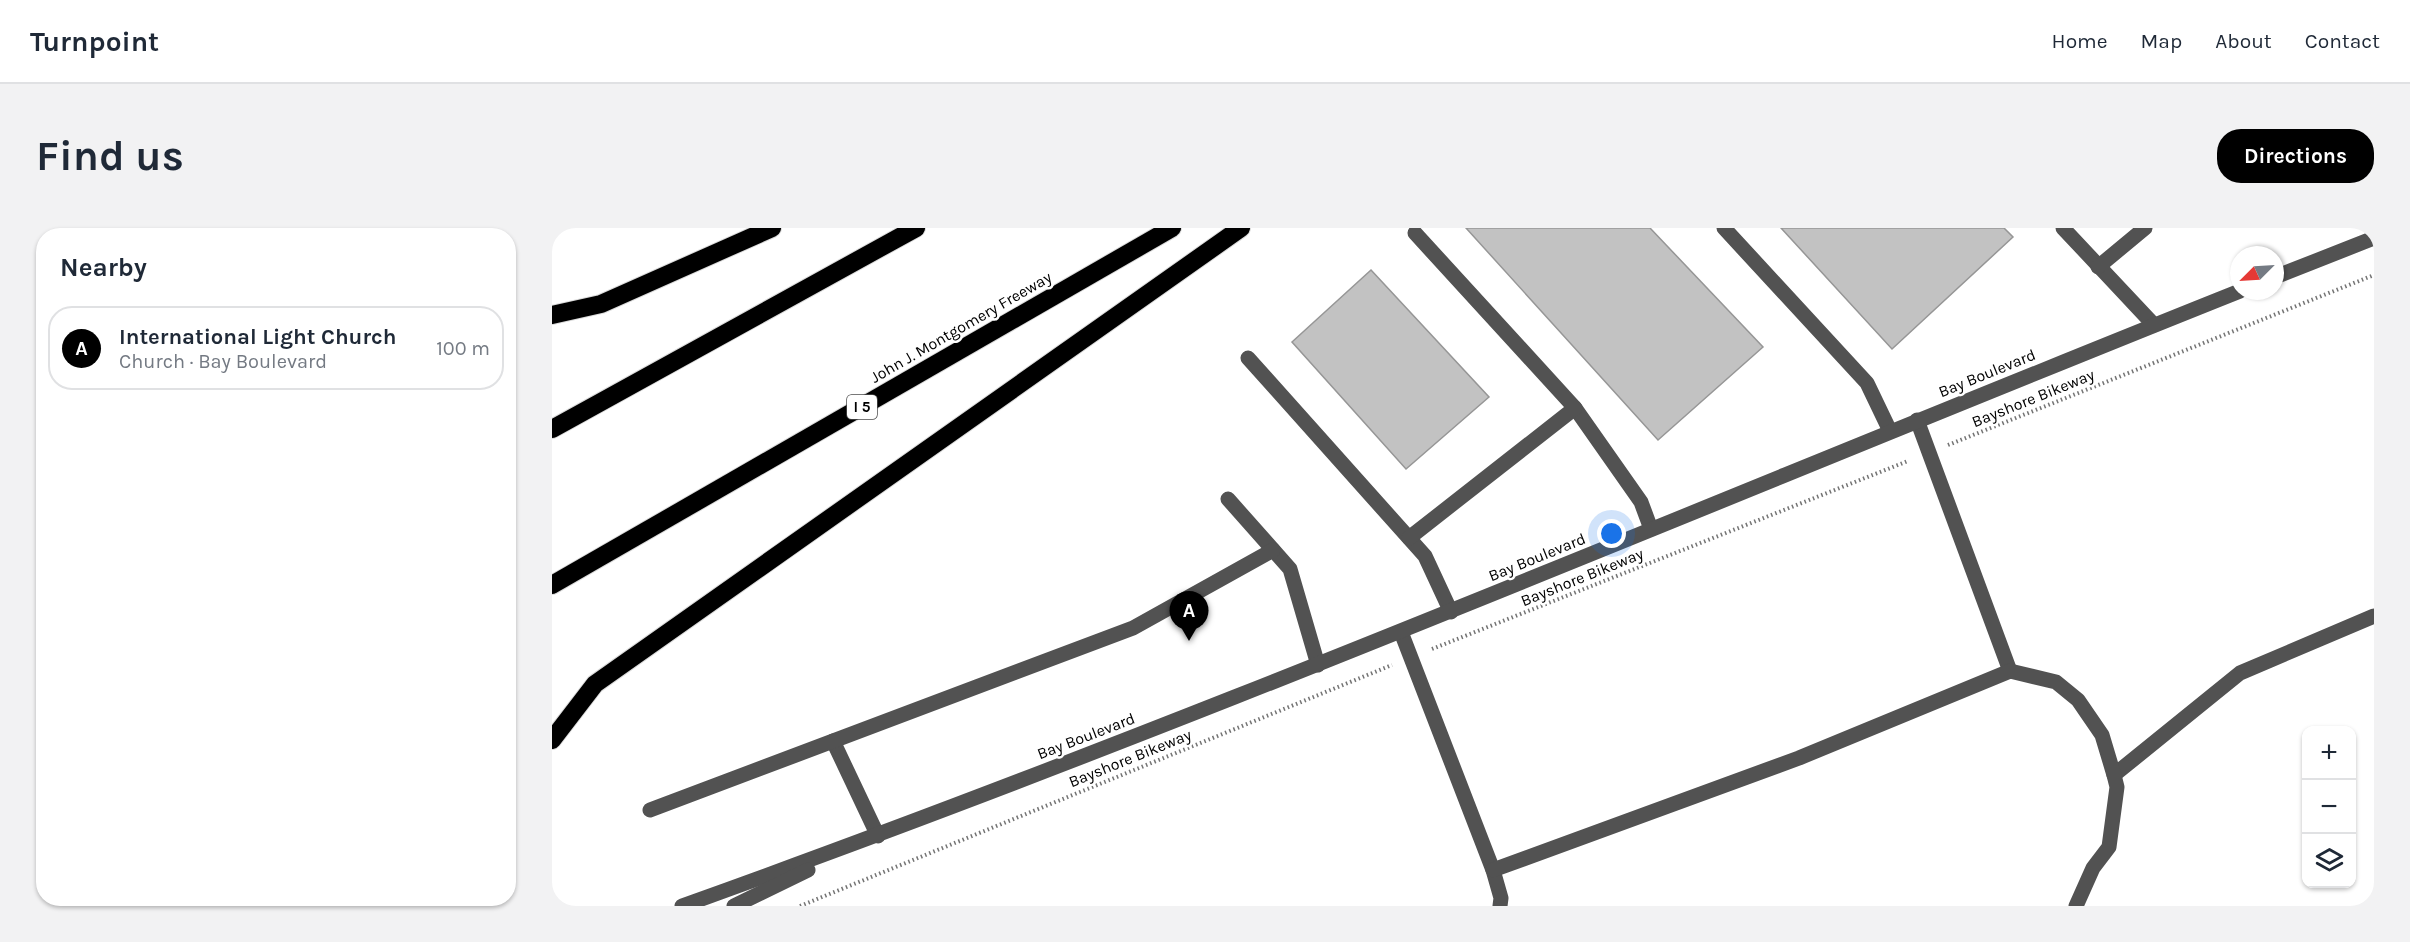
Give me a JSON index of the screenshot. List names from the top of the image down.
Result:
{
  "streets": {
    "highway": ["John J. Montgomery Freeway", "I 5"],
    "street": ["Bay Boulevard"],
    "path": ["Bayshore Bikeway"]
  },
  "north": "bottom left",
  "page": {
    "header": "Turnpoint",
    "nav": [
      "Home",
      "Map",
      "About",
      "Contact"
    ],
    "buttons": "Directions",
    "title": "Find us",
    "heading": "Nearby",
    "list": [
      {
        "mark": "A",
        "name": "International Light Church",
        "note": "Church · Bay Boulevard",
        "value": "100 m"
      }
    ],
    "pins": "A",
    "map_buttons": ["+", "−"]
  }
}
